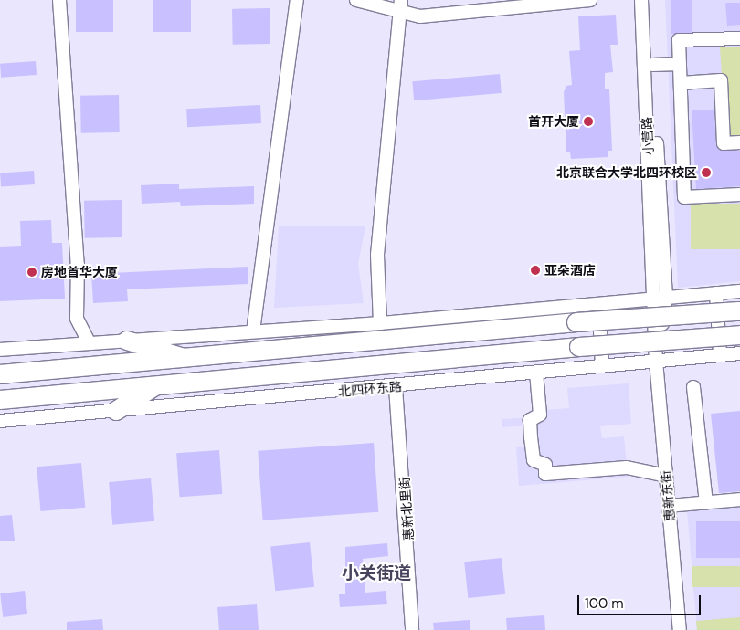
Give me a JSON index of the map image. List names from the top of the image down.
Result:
{
  "streets": {
    "highway": ["北四环东路"],
    "street": ["小营路", "惠新东街", "惠新北里街"]
  },
  "crossings": [
    ["小营路", "惠新东街"],
    ["北四环东路", "惠新东街"],
    ["北四环东路", "惠新北里街"]
  ],
  "districts": ["小关街道"],
  "places": [
    "首开大厦",
    "北京联合大学北四环校区",
    "亚朵酒店",
    "房地首华大厦"
  ],
  "scale_bar": "100 m"
}
